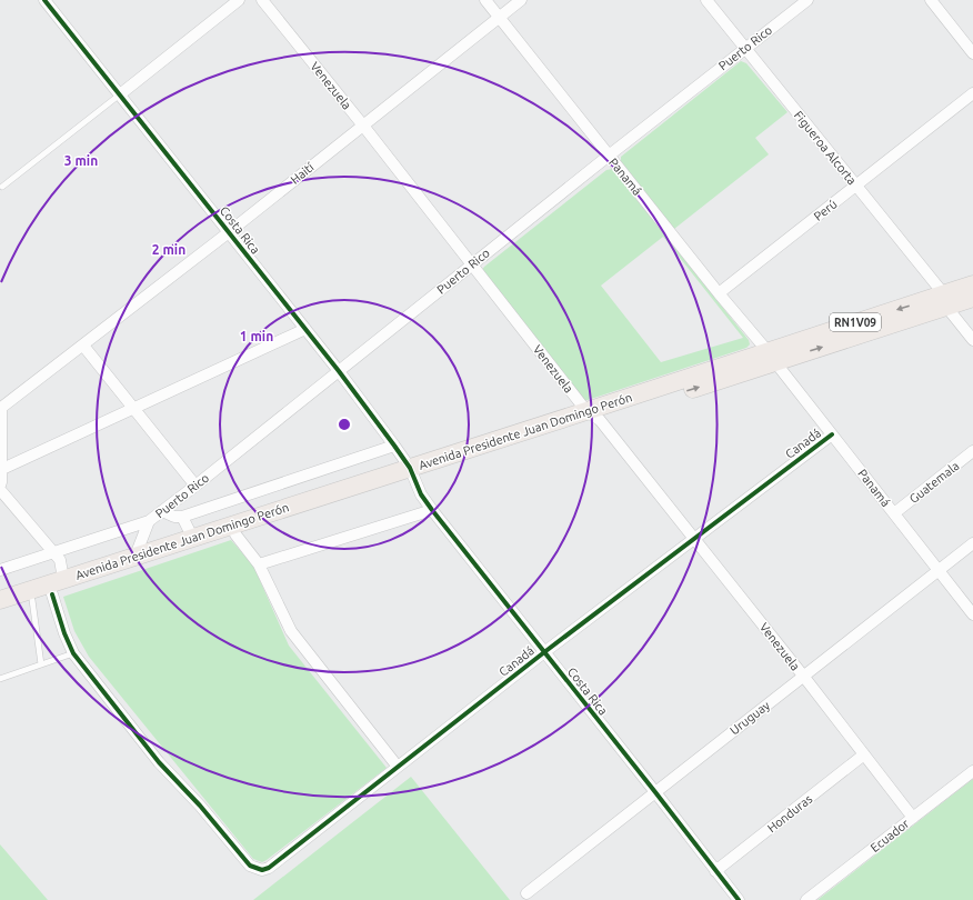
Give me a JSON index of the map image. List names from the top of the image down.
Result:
{
  "streets": {
    "main road": ["RN1V09", "Avenida Presidente Juan Domingo Perón"],
    "street": [
      "Puerto Rico",
      "Venezuela",
      "Figueroa Alcorta",
      "Haití",
      "Panamá",
      "Perú",
      "Costa Rica",
      "Canadá",
      "Guatemala",
      "Uruguay",
      "Honduras",
      "Ecuador"
    ]
  },
  "crossings": [
    ["Puerto Rico", "Venezuela"],
    ["Puerto Rico", "Figueroa Alcorta"],
    ["Puerto Rico", "Panamá"],
    ["Puerto Rico", "Costa Rica"],
    ["Puerto Rico", "Avenida Presidente Juan Domingo Perón"],
    ["Venezuela", "Haití"],
    ["Venezuela", "Avenida Presidente Juan Domingo Perón"],
    ["Venezuela", "Canadá"],
    ["Venezuela", "Uruguay"],
    ["Venezuela", "Honduras"],
    ["Venezuela", "Ecuador"],
    ["Figueroa Alcorta", "Perú"],
    ["Figueroa Alcorta", "Avenida Presidente Juan Domingo Perón"],
    ["Haití", "Panamá"],
    ["Haití", "Costa Rica"],
    ["Panamá", "Perú"],
    ["Panamá", "Avenida Presidente Juan Domingo Perón"],
    ["Panamá", "Canadá"],
    ["Panamá", "Guatemala"],
    ["Panamá", "Uruguay"],
    ["Costa Rica", "Avenida Presidente Juan Domingo Perón"],
    ["Costa Rica", "Canadá"],
    ["Costa Rica", "Uruguay"],
    ["Costa Rica", "Honduras"]
  ],
  "rings": ["3 min", "2 min", "1 min"]
}
